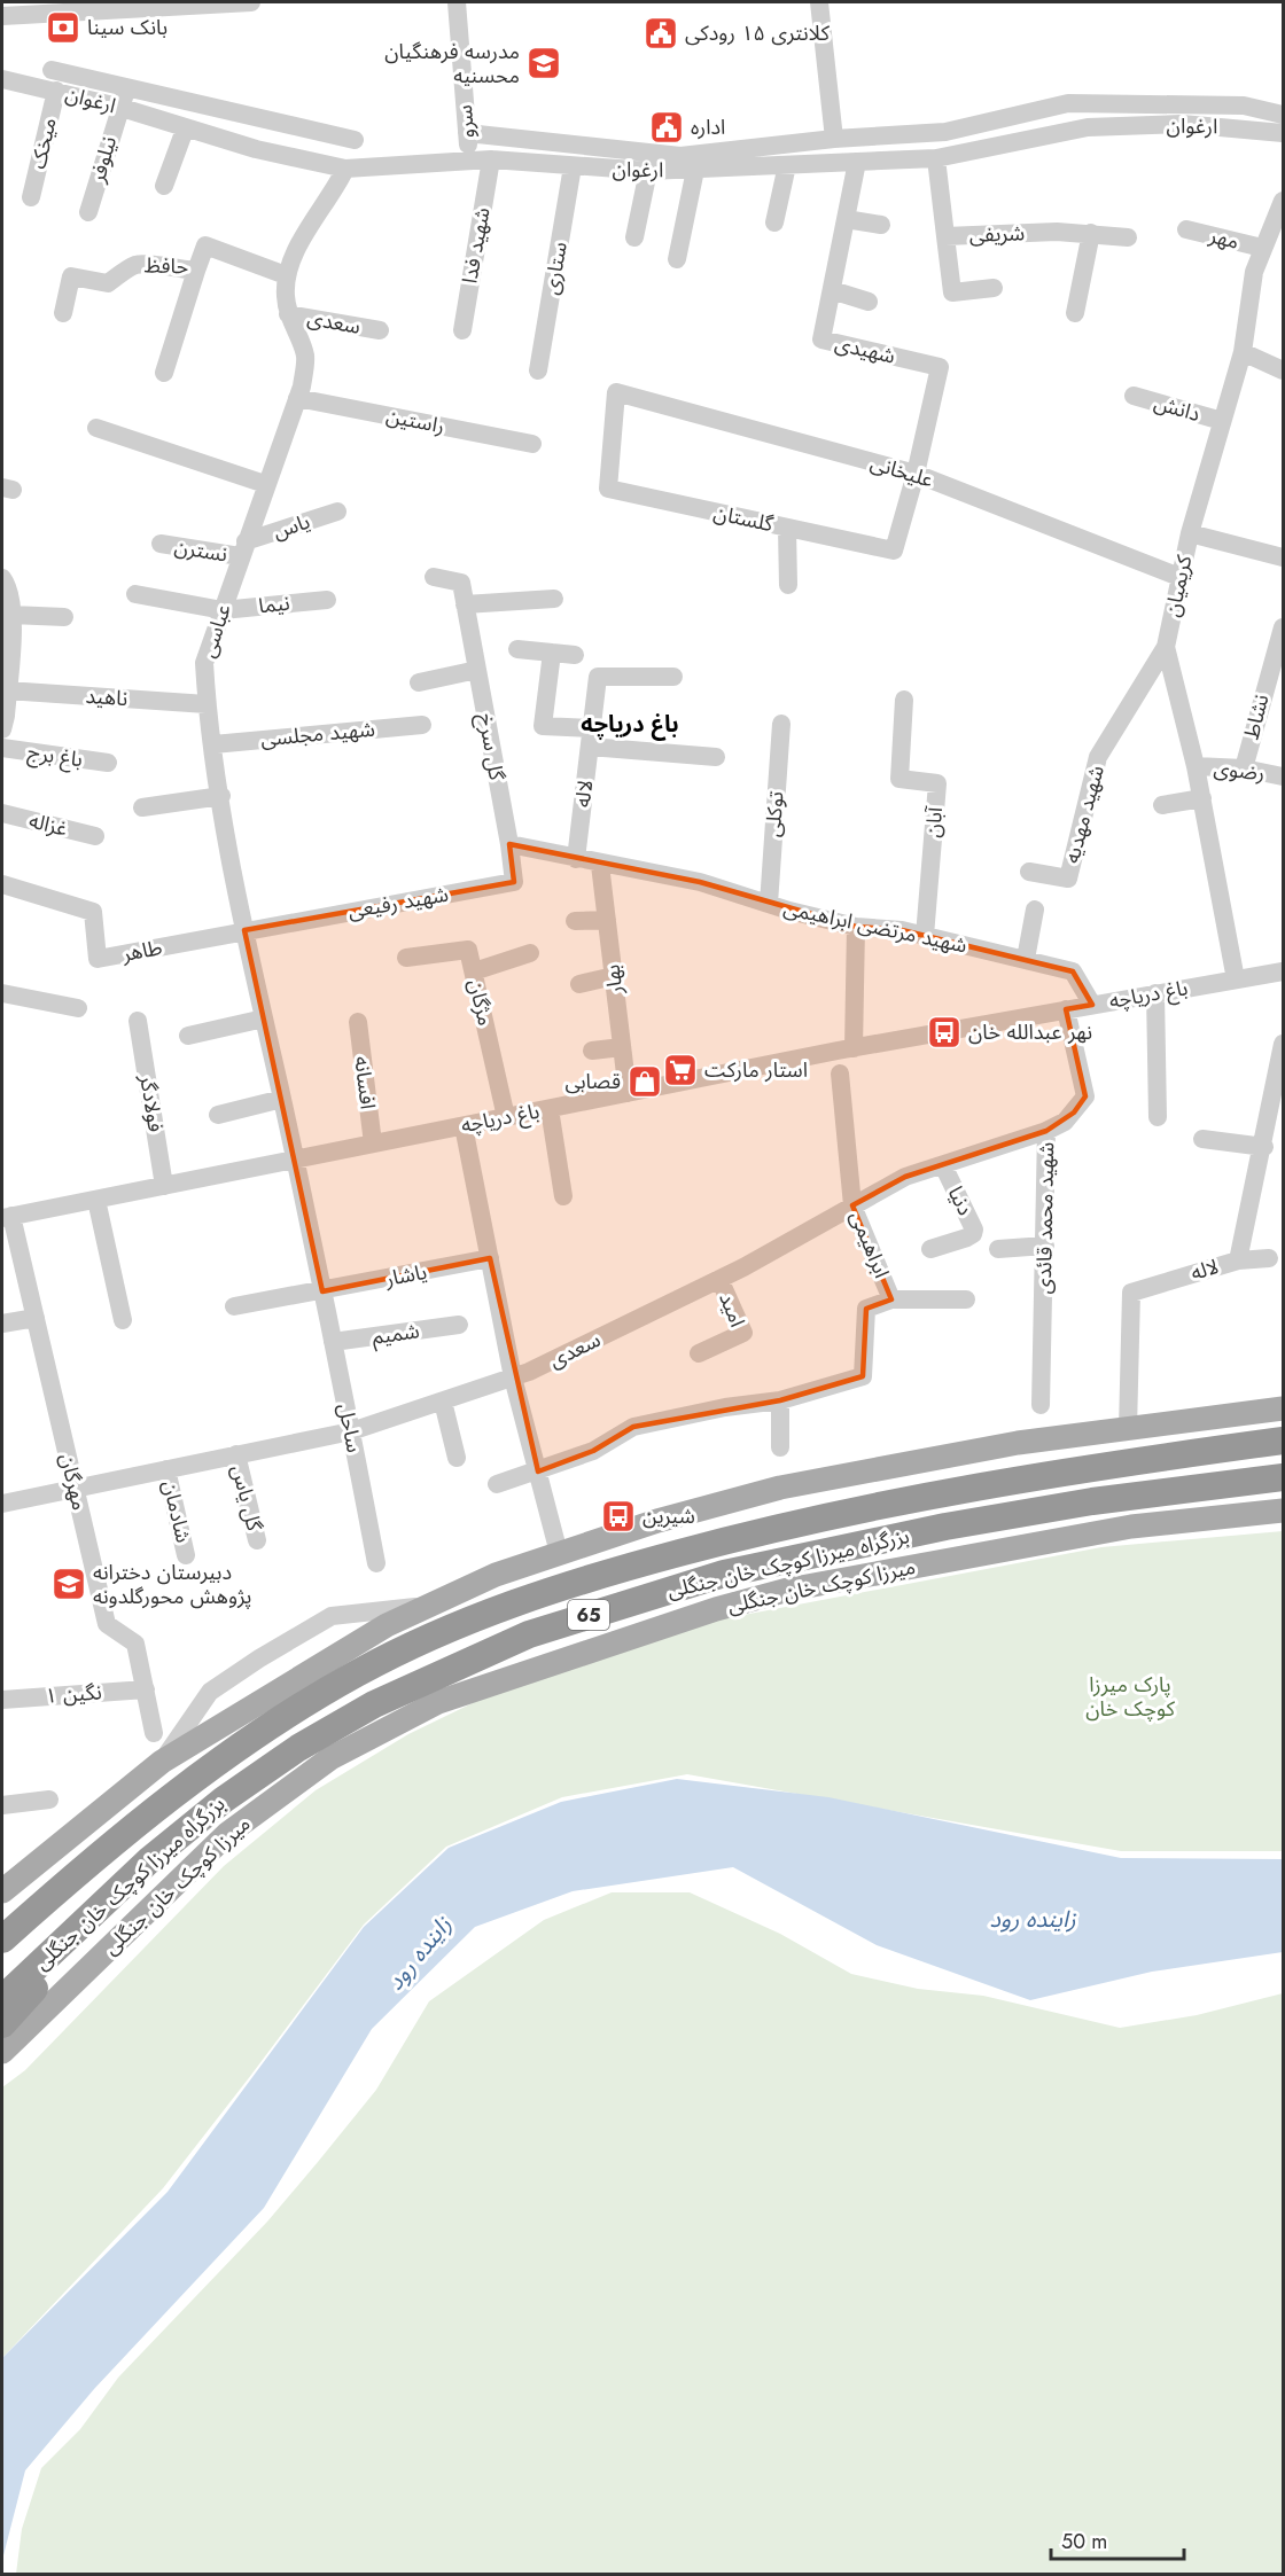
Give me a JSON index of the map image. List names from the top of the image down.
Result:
{
  "streets": {
    "highway": ["بزرگراه میرزا کوچک خان جنگلی", "65"],
    "main road": ["میرزا کوچک خان جنگلی"],
    "street": [
      "ارغوان",
      "سرو",
      "میخک",
      "نیلوفر",
      "شریفی",
      "مهر",
      "شهید فدا",
      "حافظ",
      "ستاری",
      "سعدی",
      "شهیدی",
      "دانش",
      "راستین",
      "علیخانی",
      "گلستان",
      "یاس",
      "نسترن",
      "کریمیان",
      "نیما",
      "عباسی",
      "ناهید",
      "نشاط",
      "شهید مجلسی",
      "گل سرخ",
      "باغ برج",
      "رضوی",
      "لاله",
      "توکلی",
      "شهید مهدیه",
      "آبان",
      "غزاله",
      "شهید رفیعی",
      "شهید مرتضی ابراهیمی",
      "طاهر",
      "بهار",
      "باغ دریاچه",
      "مژگان",
      "افسانه",
      "فولادگر",
      "دنیا",
      "شهید محمد قائدی",
      "ابراهیمی",
      "یاشار",
      "امید",
      "شمیم",
      "ساحل",
      "مهرگان",
      "گل یاس",
      "شادمان",
      "نگین ۱"
    ]
  },
  "crossings": [
    ["ارغوان", "سرو"],
    ["ارغوان", "میخک"],
    ["ارغوان", "نیلوفر"],
    ["ارغوان", "شریفی"],
    ["ارغوان", "شهید فدا"],
    ["ارغوان", "ستاری"],
    ["ارغوان", "شهیدی"],
    ["ارغوان", "عباسی"],
    ["مهر", "کریمیان"],
    ["حافظ", "عباسی"],
    ["سعدی", "عباسی"],
    ["سعدی", "دنیا"],
    ["سعدی", "شهید محمد قائدی"],
    ["سعدی", "ابراهیمی"],
    ["سعدی", "امید"],
    ["سعدی", "ساحل"],
    ["سعدی", "مهرگان"],
    ["سعدی", "گل یاس"],
    ["سعدی", "شادمان"],
    ["شهیدی", "علیخانی"],
    ["شهیدی", "گلستان"],
    ["دانش", "کریمیان"],
    ["راستین", "عباسی"],
    ["علیخانی", "گلستان"],
    ["علیخانی", "کریمیان"],
    ["یاس", "نسترن"],
    ["یاس", "عباسی"],
    ["نسترن", "عباسی"],
    ["کریمیان", "رضوی"],
    ["کریمیان", "شهید مهدیه"],
    ["کریمیان", "باغ دریاچه"],
    ["نیما", "عباسی"],
    ["عباسی", "ناهید"],
    ["عباسی", "شهید مجلسی"],
    ["عباسی", "شهید رفیعی"],
    ["عباسی", "طاهر"],
    ["عباسی", "باغ دریاچه"],
    ["عباسی", "ساحل"],
    ["ناهید", "باغ برج"],
    ["نشاط", "رضوی"],
    ["گل سرخ", "شهید رفیعی"],
    ["توکلی", "شهید مرتضی ابراهیمی"],
    ["آبان", "شهید مرتضی ابراهیمی"],
    ["شهید رفیعی", "طاهر"],
    ["شهید مرتضی ابراهیمی", "بهار"],
    ["شهید مرتضی ابراهیمی", "باغ دریاچه"],
    ["بهار", "باغ دریاچه"],
    ["باغ دریاچه", "مژگان"],
    ["باغ دریاچه", "افسانه"],
    ["باغ دریاچه", "فولادگر"],
    ["باغ دریاچه", "شهید محمد قائدی"],
    ["باغ دریاچه", "ساحل"],
    ["باغ دریاچه", "مهرگان"],
    ["یاشار", "ساحل"],
    ["شمیم", "ساحل"],
    ["مهرگان", "نگین ۱"]
  ],
  "districts": ["باغ دریاچه"],
  "water": ["زاینده رود"],
  "parks": ["پارک میرزا کوچک خان"],
  "places": {
    "bank": ["بانک سینا"],
    "public building": ["کلانتری ۱۵ رودکی", "اداره"],
    "school or university": ["مدرسه فرهنگیان محسنیه", "دبیرستان دخترانه پژوهش محورگلدونه"],
    "bus stop": ["نهر عبدالله خان", "شیرین"],
    "supermarket": ["استار مارکت"],
    "shop": ["قصابی"]
  },
  "scale_bar": "50 m"
}
